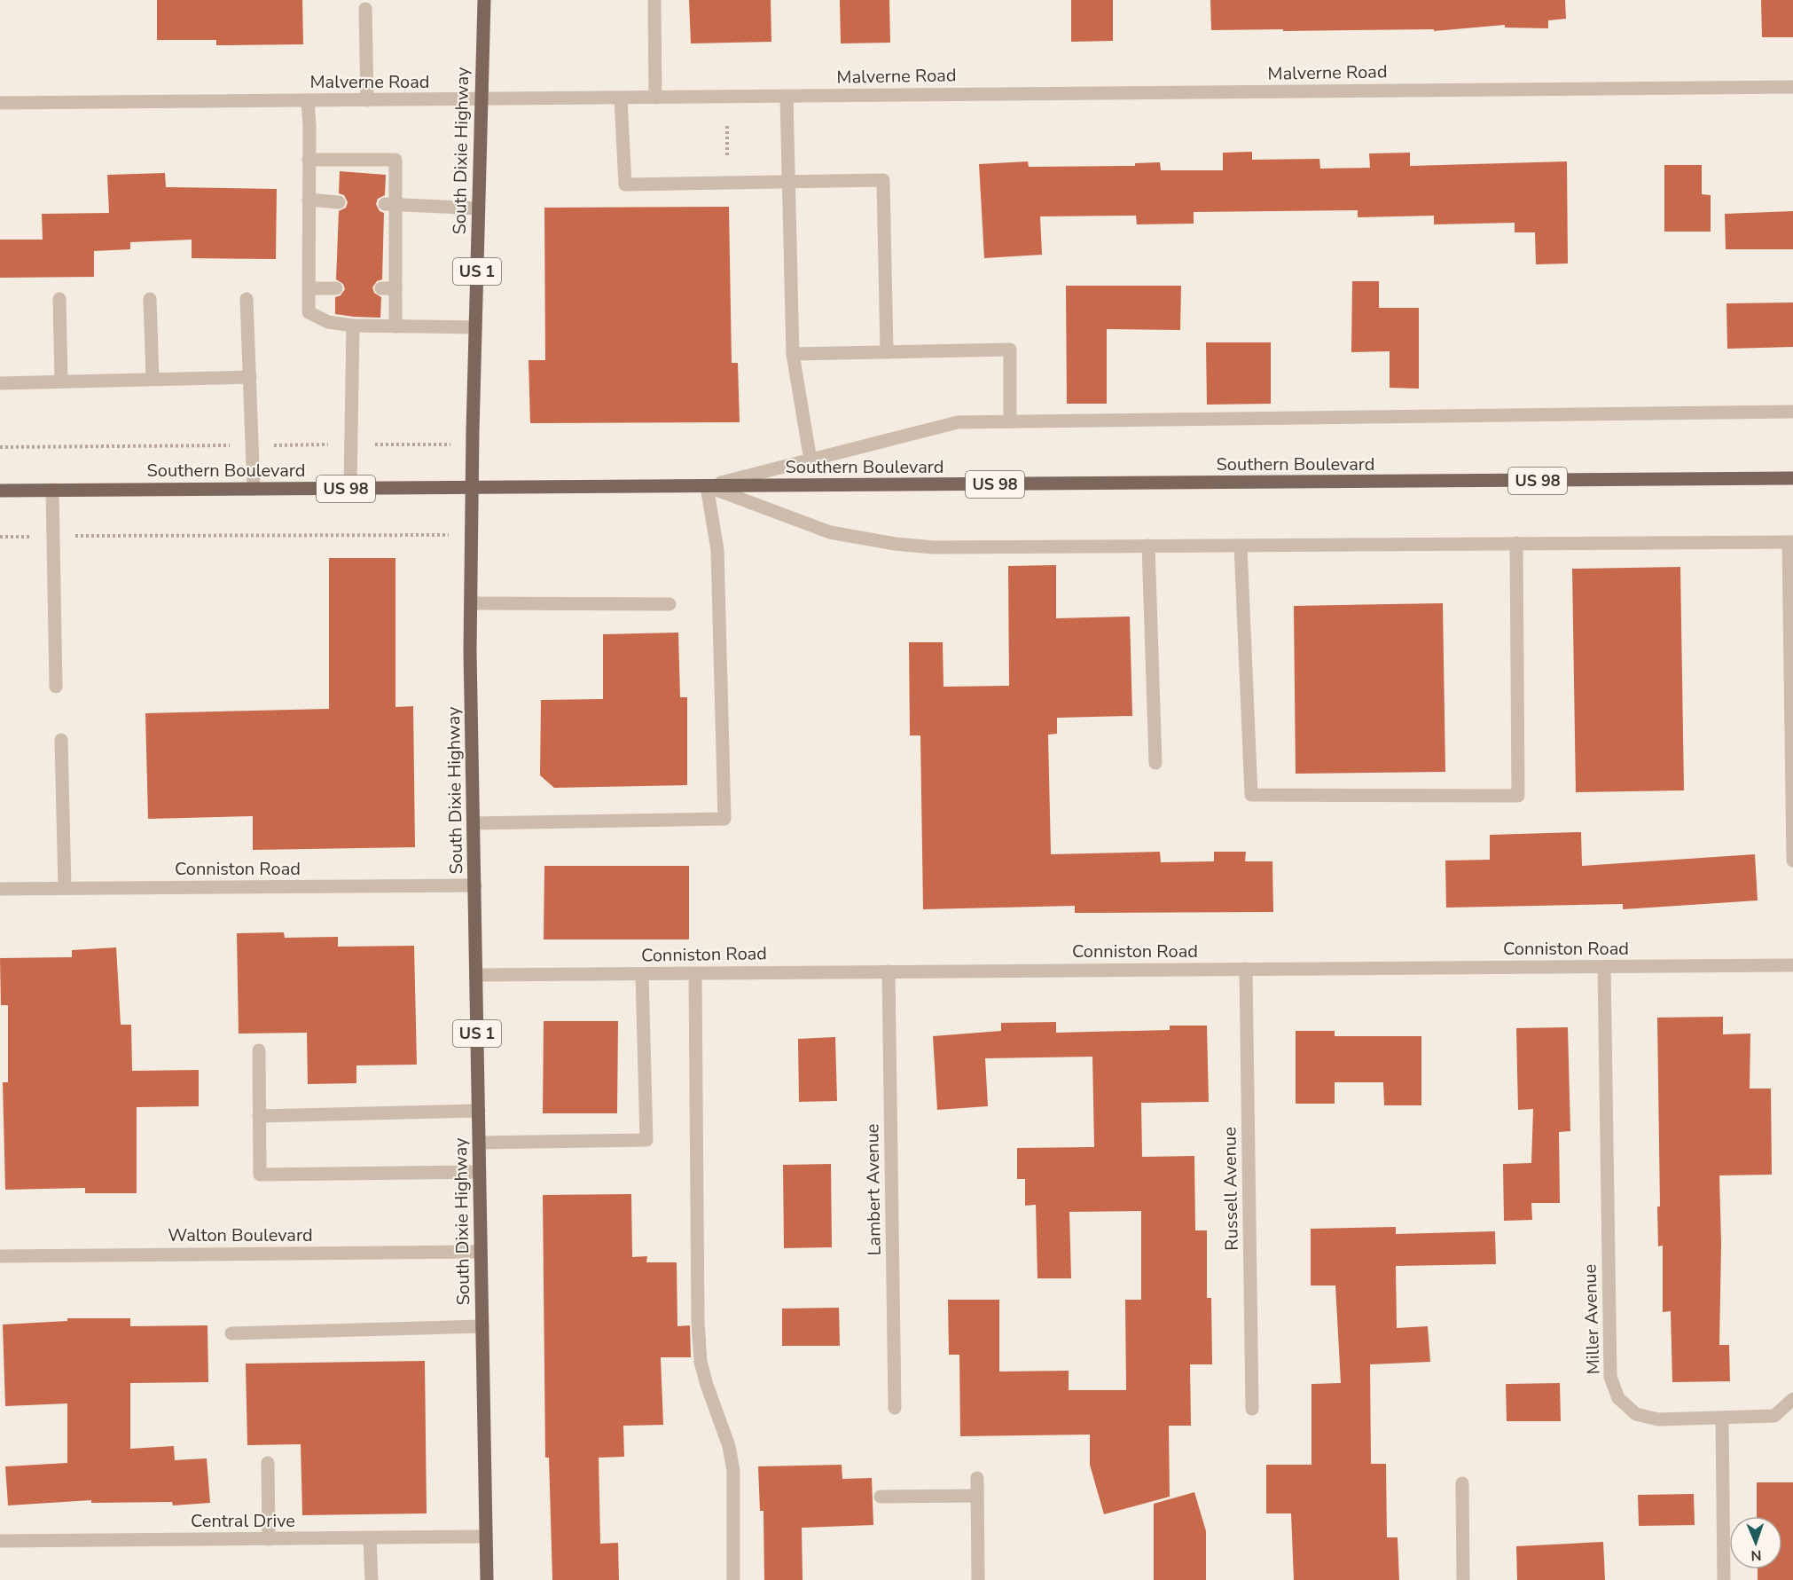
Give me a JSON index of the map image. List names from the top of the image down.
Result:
{
  "streets": {
    "main road": [
      "South Dixie Highway",
      "US 1",
      "Southern Boulevard",
      "US 98"
    ],
    "street": [
      "Malverne Road",
      "Conniston Road",
      "Russell Avenue",
      "Lambert Avenue",
      "Walton Boulevard",
      "Miller Avenue",
      "Central Drive"
    ]
  },
  "crossings": [
    ["Malverne Road", "South Dixie Highway"],
    ["South Dixie Highway", "Southern Boulevard"],
    ["South Dixie Highway", "Conniston Road"],
    ["South Dixie Highway", "Walton Boulevard"],
    ["South Dixie Highway", "Central Drive"],
    ["Conniston Road", "Russell Avenue"],
    ["Conniston Road", "Lambert Avenue"],
    ["Conniston Road", "Miller Avenue"]
  ],
  "north": "bottom"
}
